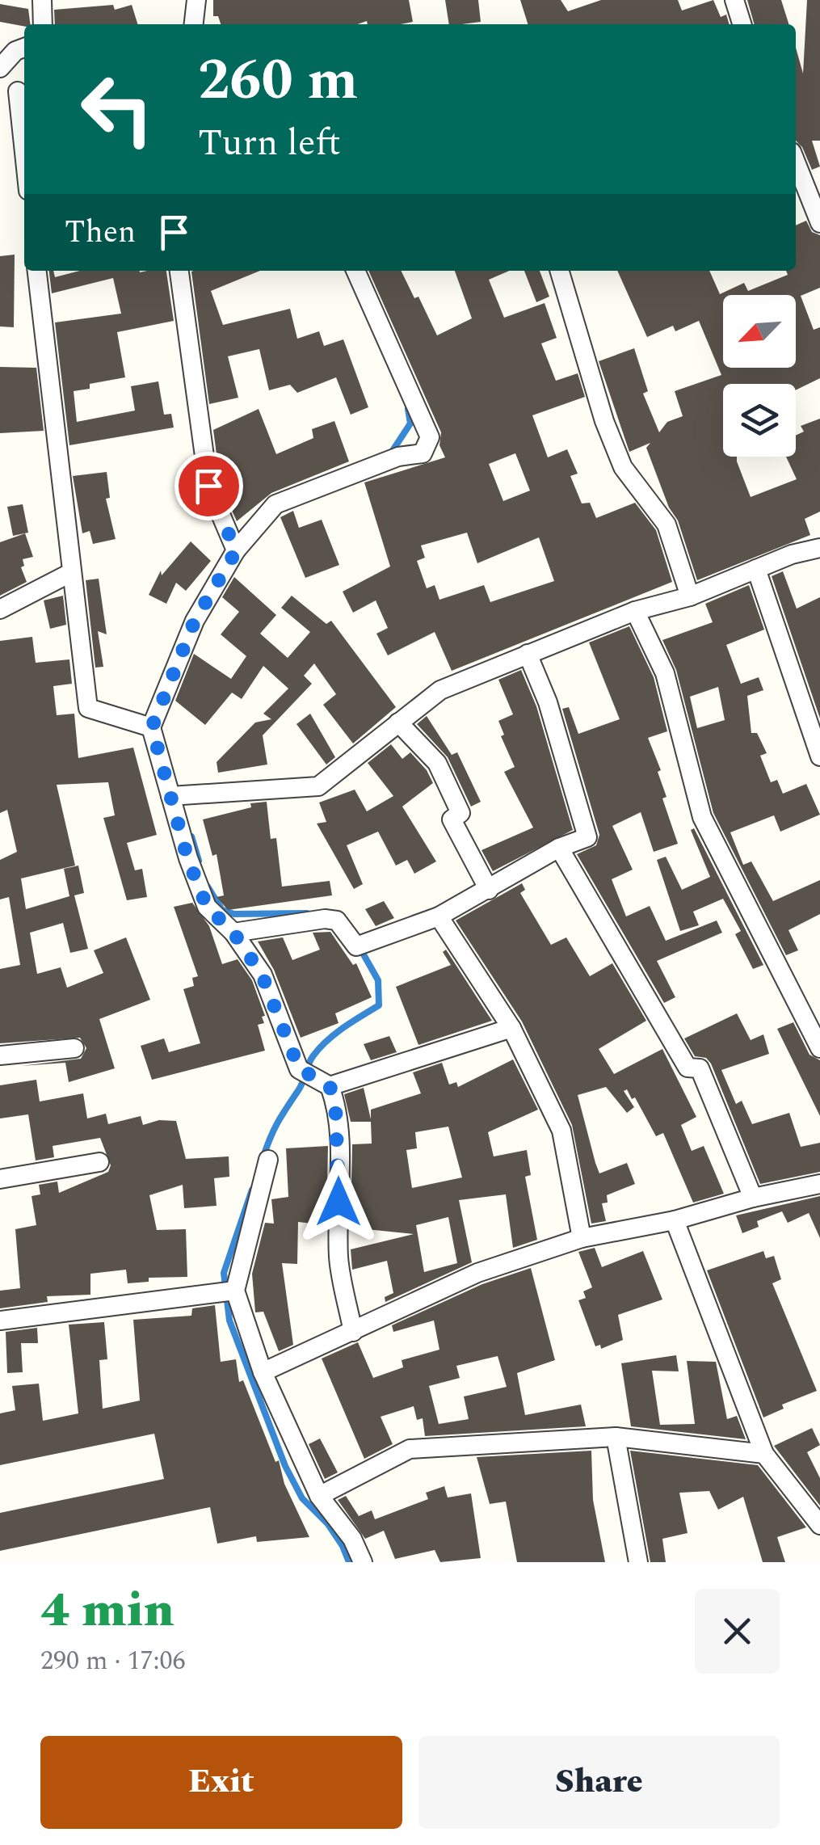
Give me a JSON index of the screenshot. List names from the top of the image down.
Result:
{
  "north": "bottom left",
  "page": {
    "turn": ["260 m", "Turn left"],
    "then": "Then",
    "heading": ["4 min", "290 m · 17:06"],
    "buttons": ["Exit", "Share"]
  }
}
